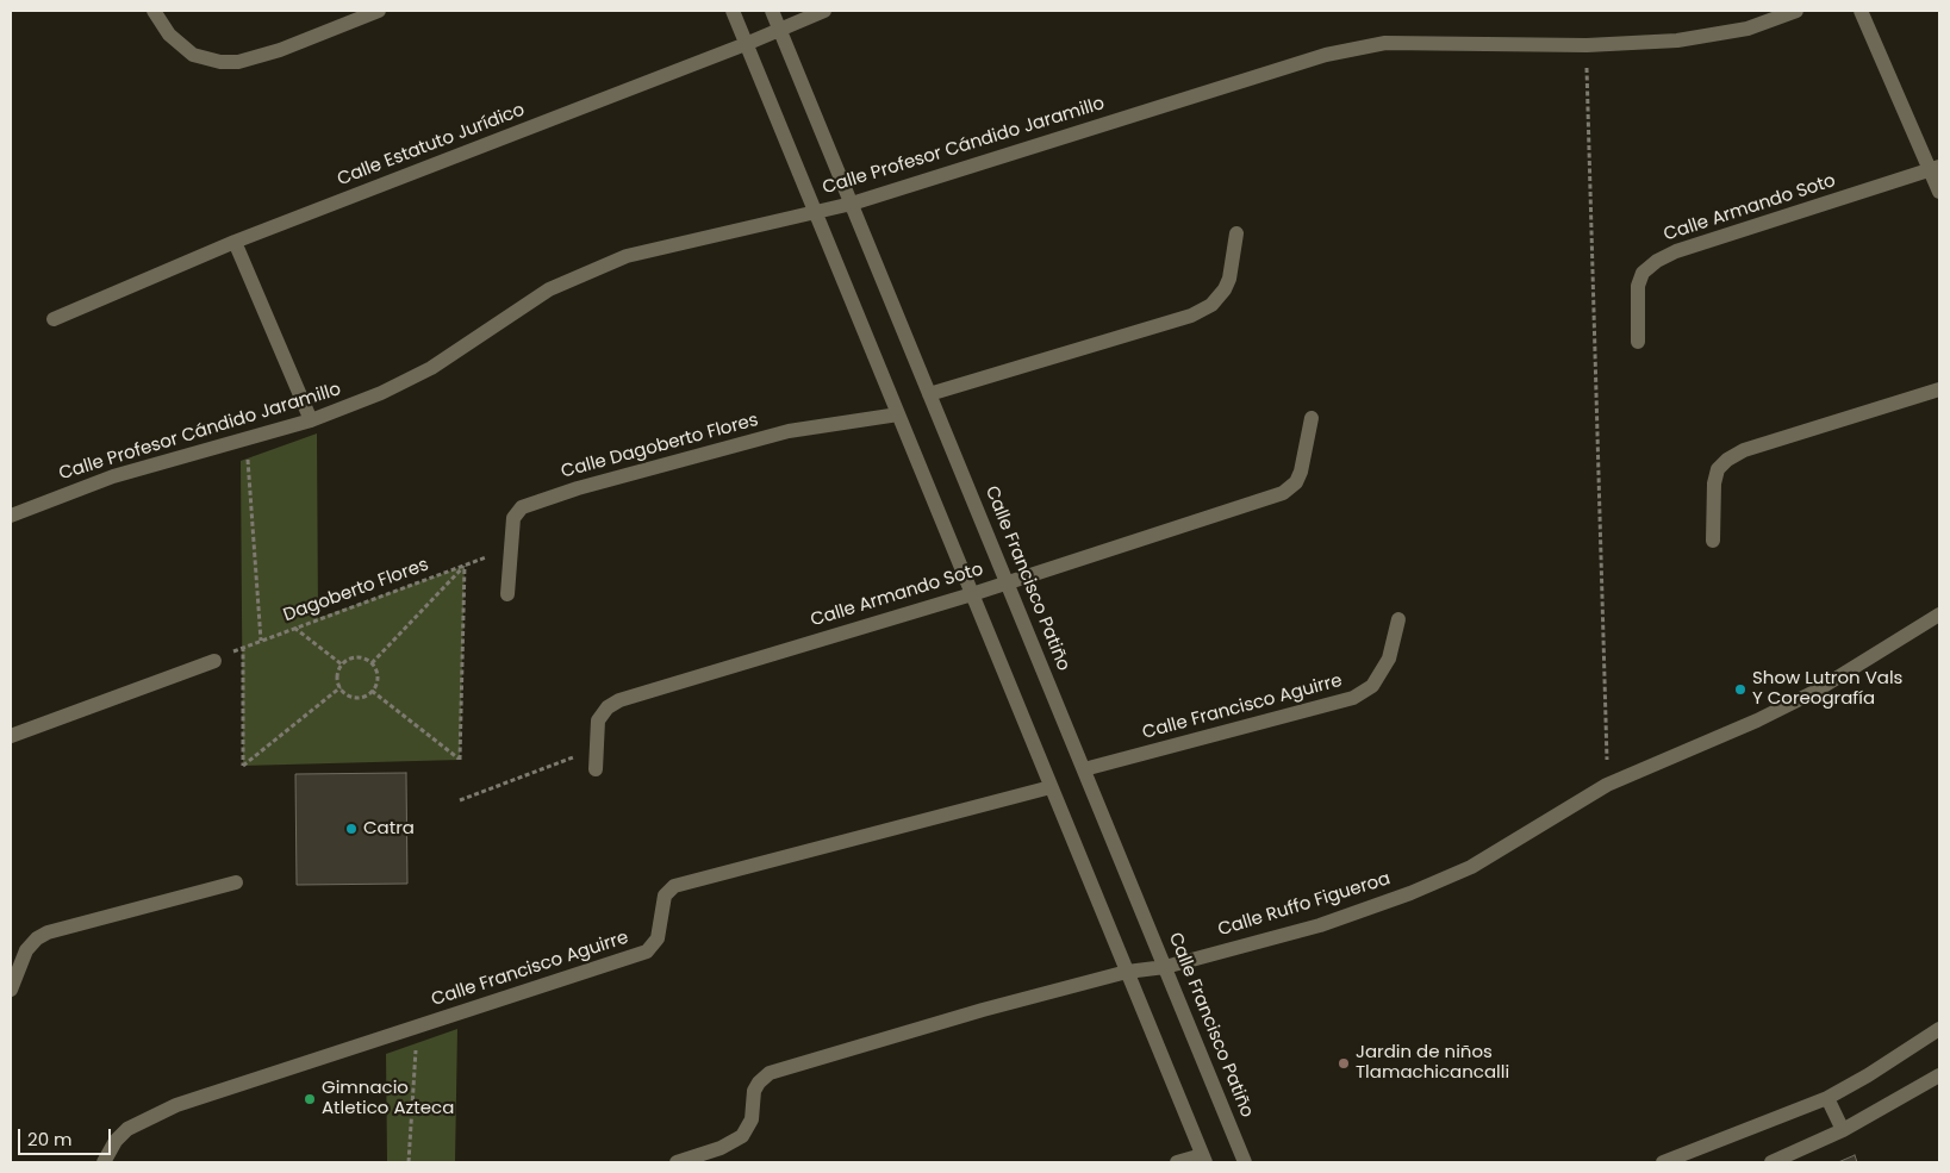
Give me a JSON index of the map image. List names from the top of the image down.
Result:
{
  "streets": {
    "street": [
      "Calle Estatuto Jurídico",
      "Calle Profesor Cándido Jaramillo",
      "Calle Armando Soto",
      "Calle Dagoberto Flores",
      "Calle Francisco Patiño",
      "Calle Francisco Aguirre",
      "Calle Ruffo Figueroa"
    ],
    "path": ["Dagoberto Flores"]
  },
  "crossings": [
    ["Calle Estatuto Jurídico", "Calle Francisco Patiño"],
    ["Calle Profesor Cándido Jaramillo", "Calle Francisco Patiño"],
    ["Calle Armando Soto", "Calle Francisco Patiño"],
    ["Calle Dagoberto Flores", "Dagoberto Flores"],
    ["Calle Francisco Patiño", "Calle Francisco Aguirre"],
    ["Calle Francisco Patiño", "Calle Ruffo Figueroa"]
  ],
  "places": [
    "Show Lutron Vals Y Coreografía",
    "Catra",
    "Jardin de niños Tlamachicancalli",
    "Gimnacio Atletico Azteca"
  ],
  "scale_bar": "20 m"
}
